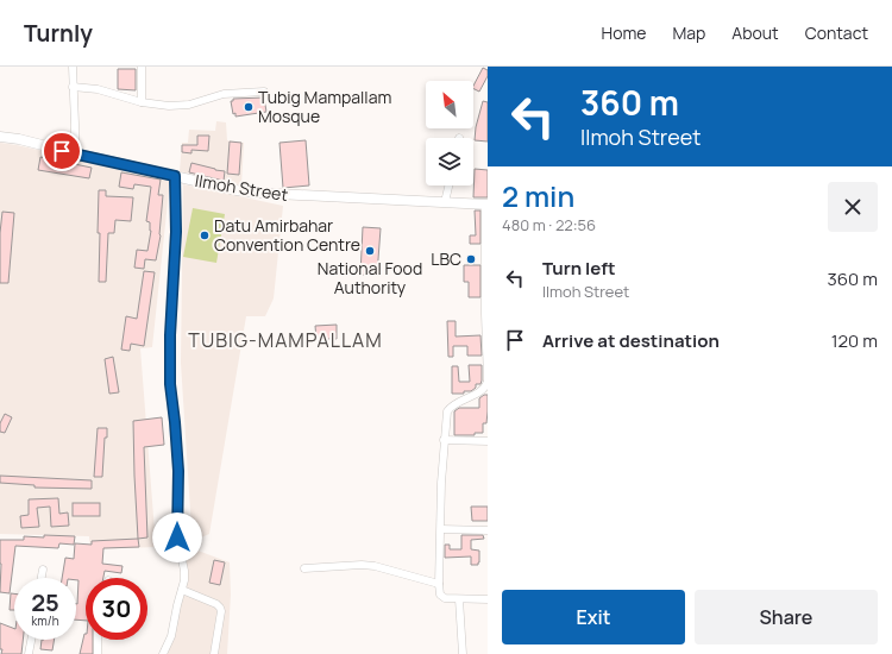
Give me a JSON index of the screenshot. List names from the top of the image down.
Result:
{
  "streets": {
    "street": ["Ilmoh Street"]
  },
  "districts": ["TUBIG-MAMPALLAM"],
  "places": [
    "Tubig Mampallam Mosque",
    "Datu Amirbahar Convention Centre",
    "National Food Authority",
    "LBC"
  ],
  "north": "top left",
  "page": {
    "header": "Turnly",
    "nav": [
      "Home",
      "Map",
      "About",
      "Contact"
    ],
    "turn": ["360 m", "Ilmoh Street"],
    "heading": ["2 min", "480 m · 22:56"],
    "list": [
      {
        "name": "Turn left",
        "note": "Ilmoh Street",
        "value": "360 m"
      },
      {
        "name": "Arrive at destination",
        "value": "120 m"
      }
    ],
    "speed": "25 km/h",
    "limit": "30",
    "buttons": ["Exit", "Share"]
  }
}
